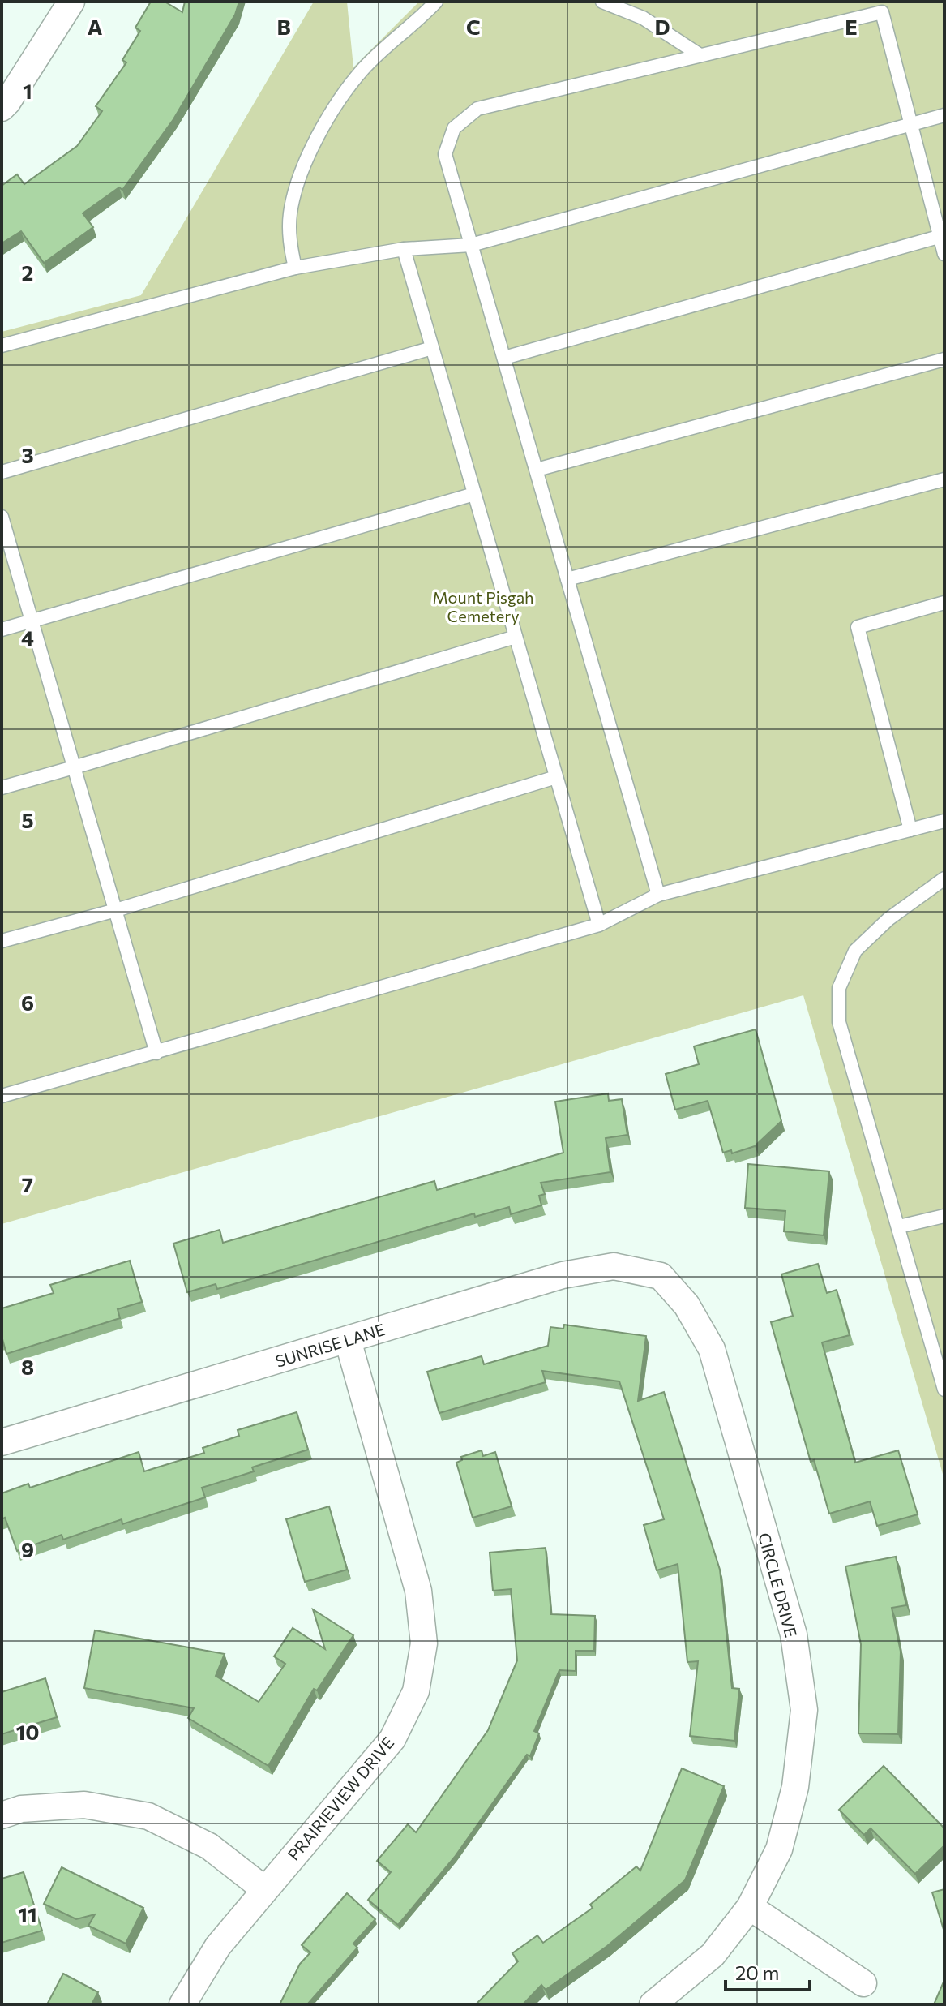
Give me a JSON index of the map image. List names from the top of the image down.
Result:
{
  "streets": {
    "street": ["SUNRISE LANE", "CIRCLE DRIVE", "PRAIRIEVIEW DRIVE"]
  },
  "crossings": [
    ["SUNRISE LANE", "CIRCLE DRIVE"],
    ["SUNRISE LANE", "PRAIRIEVIEW DRIVE"]
  ],
  "parks": ["Mount Pisgah Cemetery"],
  "scale_bar": "20 m",
  "grid": {
    "columns": [
      "A",
      "B",
      "C",
      "D",
      "E"
    ],
    "rows": [
      "1",
      "2",
      "3",
      "4",
      "5",
      "6",
      "7",
      "8",
      "9",
      "10",
      "11"
    ]
  }
}
